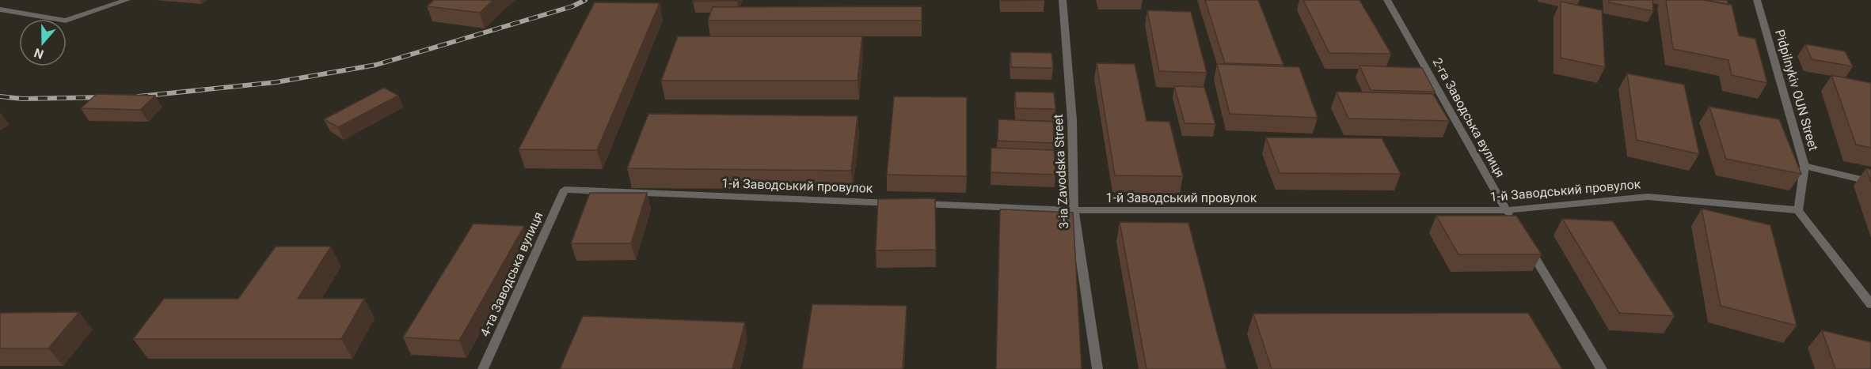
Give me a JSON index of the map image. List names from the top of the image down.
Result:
{
  "streets": {
    "street": [
      "Pidpilnykiv OUN Street",
      "2-га Заводська вулиця",
      "3-ia Zavodska Street",
      "1-й Заводський провулок",
      "4-та Заводська вулиця"
    ]
  },
  "crossings": [
    ["Pidpilnykiv OUN Street", "1-й Заводський провулок"],
    ["2-га Заводська вулиця", "1-й Заводський провулок"],
    ["3-ia Zavodska Street", "1-й Заводський провулок"],
    ["1-й Заводський провулок", "4-та Заводська вулиця"]
  ],
  "north": "bottom"
}
